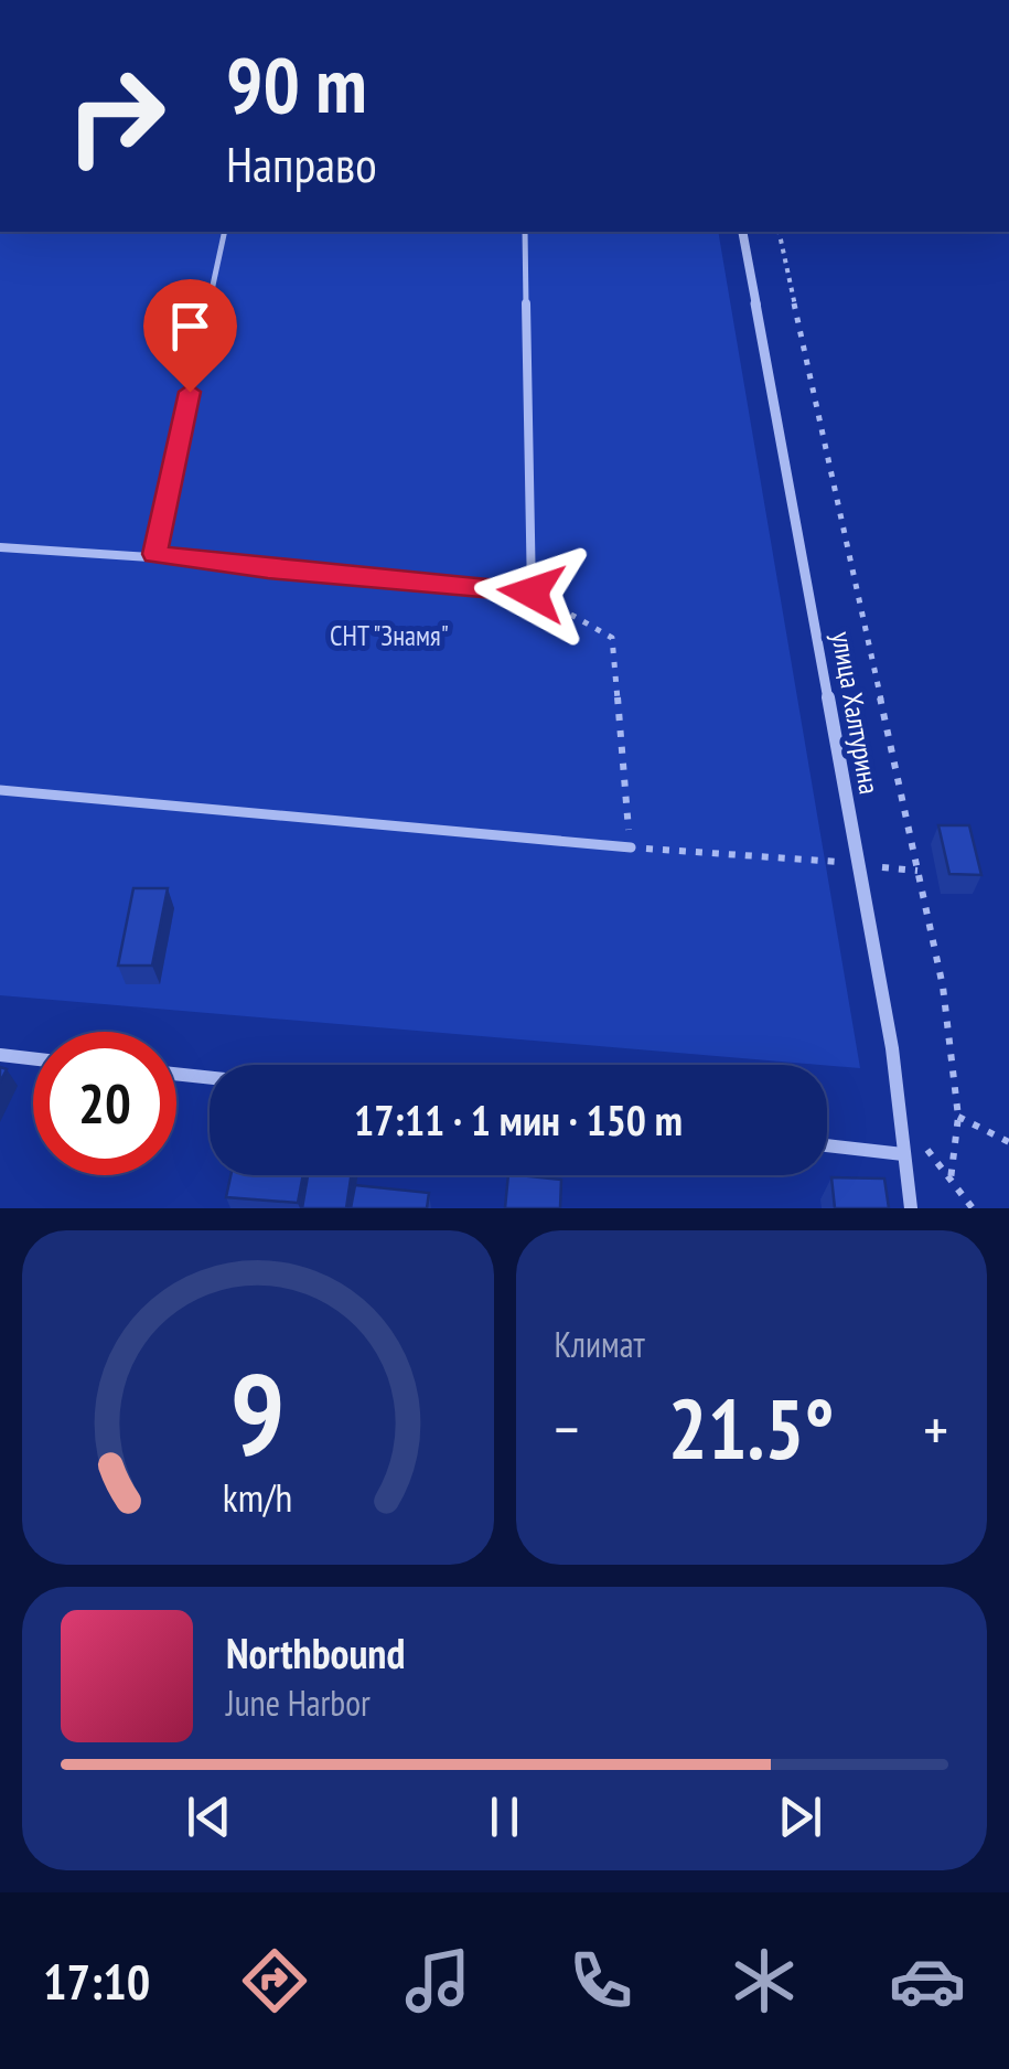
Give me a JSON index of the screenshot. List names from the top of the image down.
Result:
{
  "streets": {
    "street": ["улица Халтурина"]
  },
  "parks": ["СНТ \"Знамя\""],
  "page": {
    "turn": ["90 m", "Направо"],
    "limit": "20",
    "trip": "17:11 · 1 мин · 150 m",
    "tile": "Климат",
    "heat": ["−", "21.5°", "+"],
    "song": ["Northbound", "June Harbor"],
    "tabs": "17:10",
    "gauge": ["9", "km/h"]
  }
}
